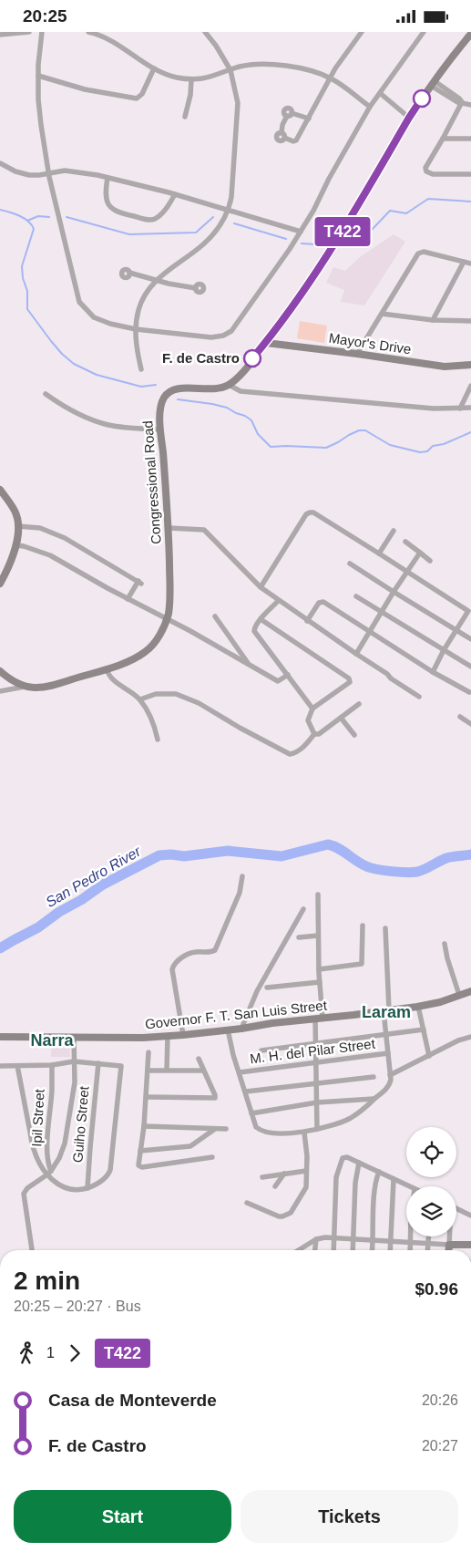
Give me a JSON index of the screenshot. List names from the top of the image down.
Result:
{
  "streets": {
    "main road": ["Mayor's Drive", "Congressional Road", "Governor F. T. San Luis Street"],
    "street": ["M. H. del Pilar Street", "Ipil Street", "Guiho Street"]
  },
  "districts": ["Laram", "Narra"],
  "water": ["San Pedro River"],
  "places": ["F. de Castro"],
  "lines": ["bus line T422"],
  "page": {
    "status": "20:25",
    "on_map": "T422",
    "heading": ["2 min", "20:25 – 20:27 · Bus", "$0.96"],
    "legs": ["1", "T422"],
    "list": [
      {
        "name": "Casa de Monteverde",
        "value": "20:26"
      },
      {
        "name": "F. de Castro",
        "value": "20:27"
      }
    ],
    "buttons": ["Start", "Tickets"]
  }
}
